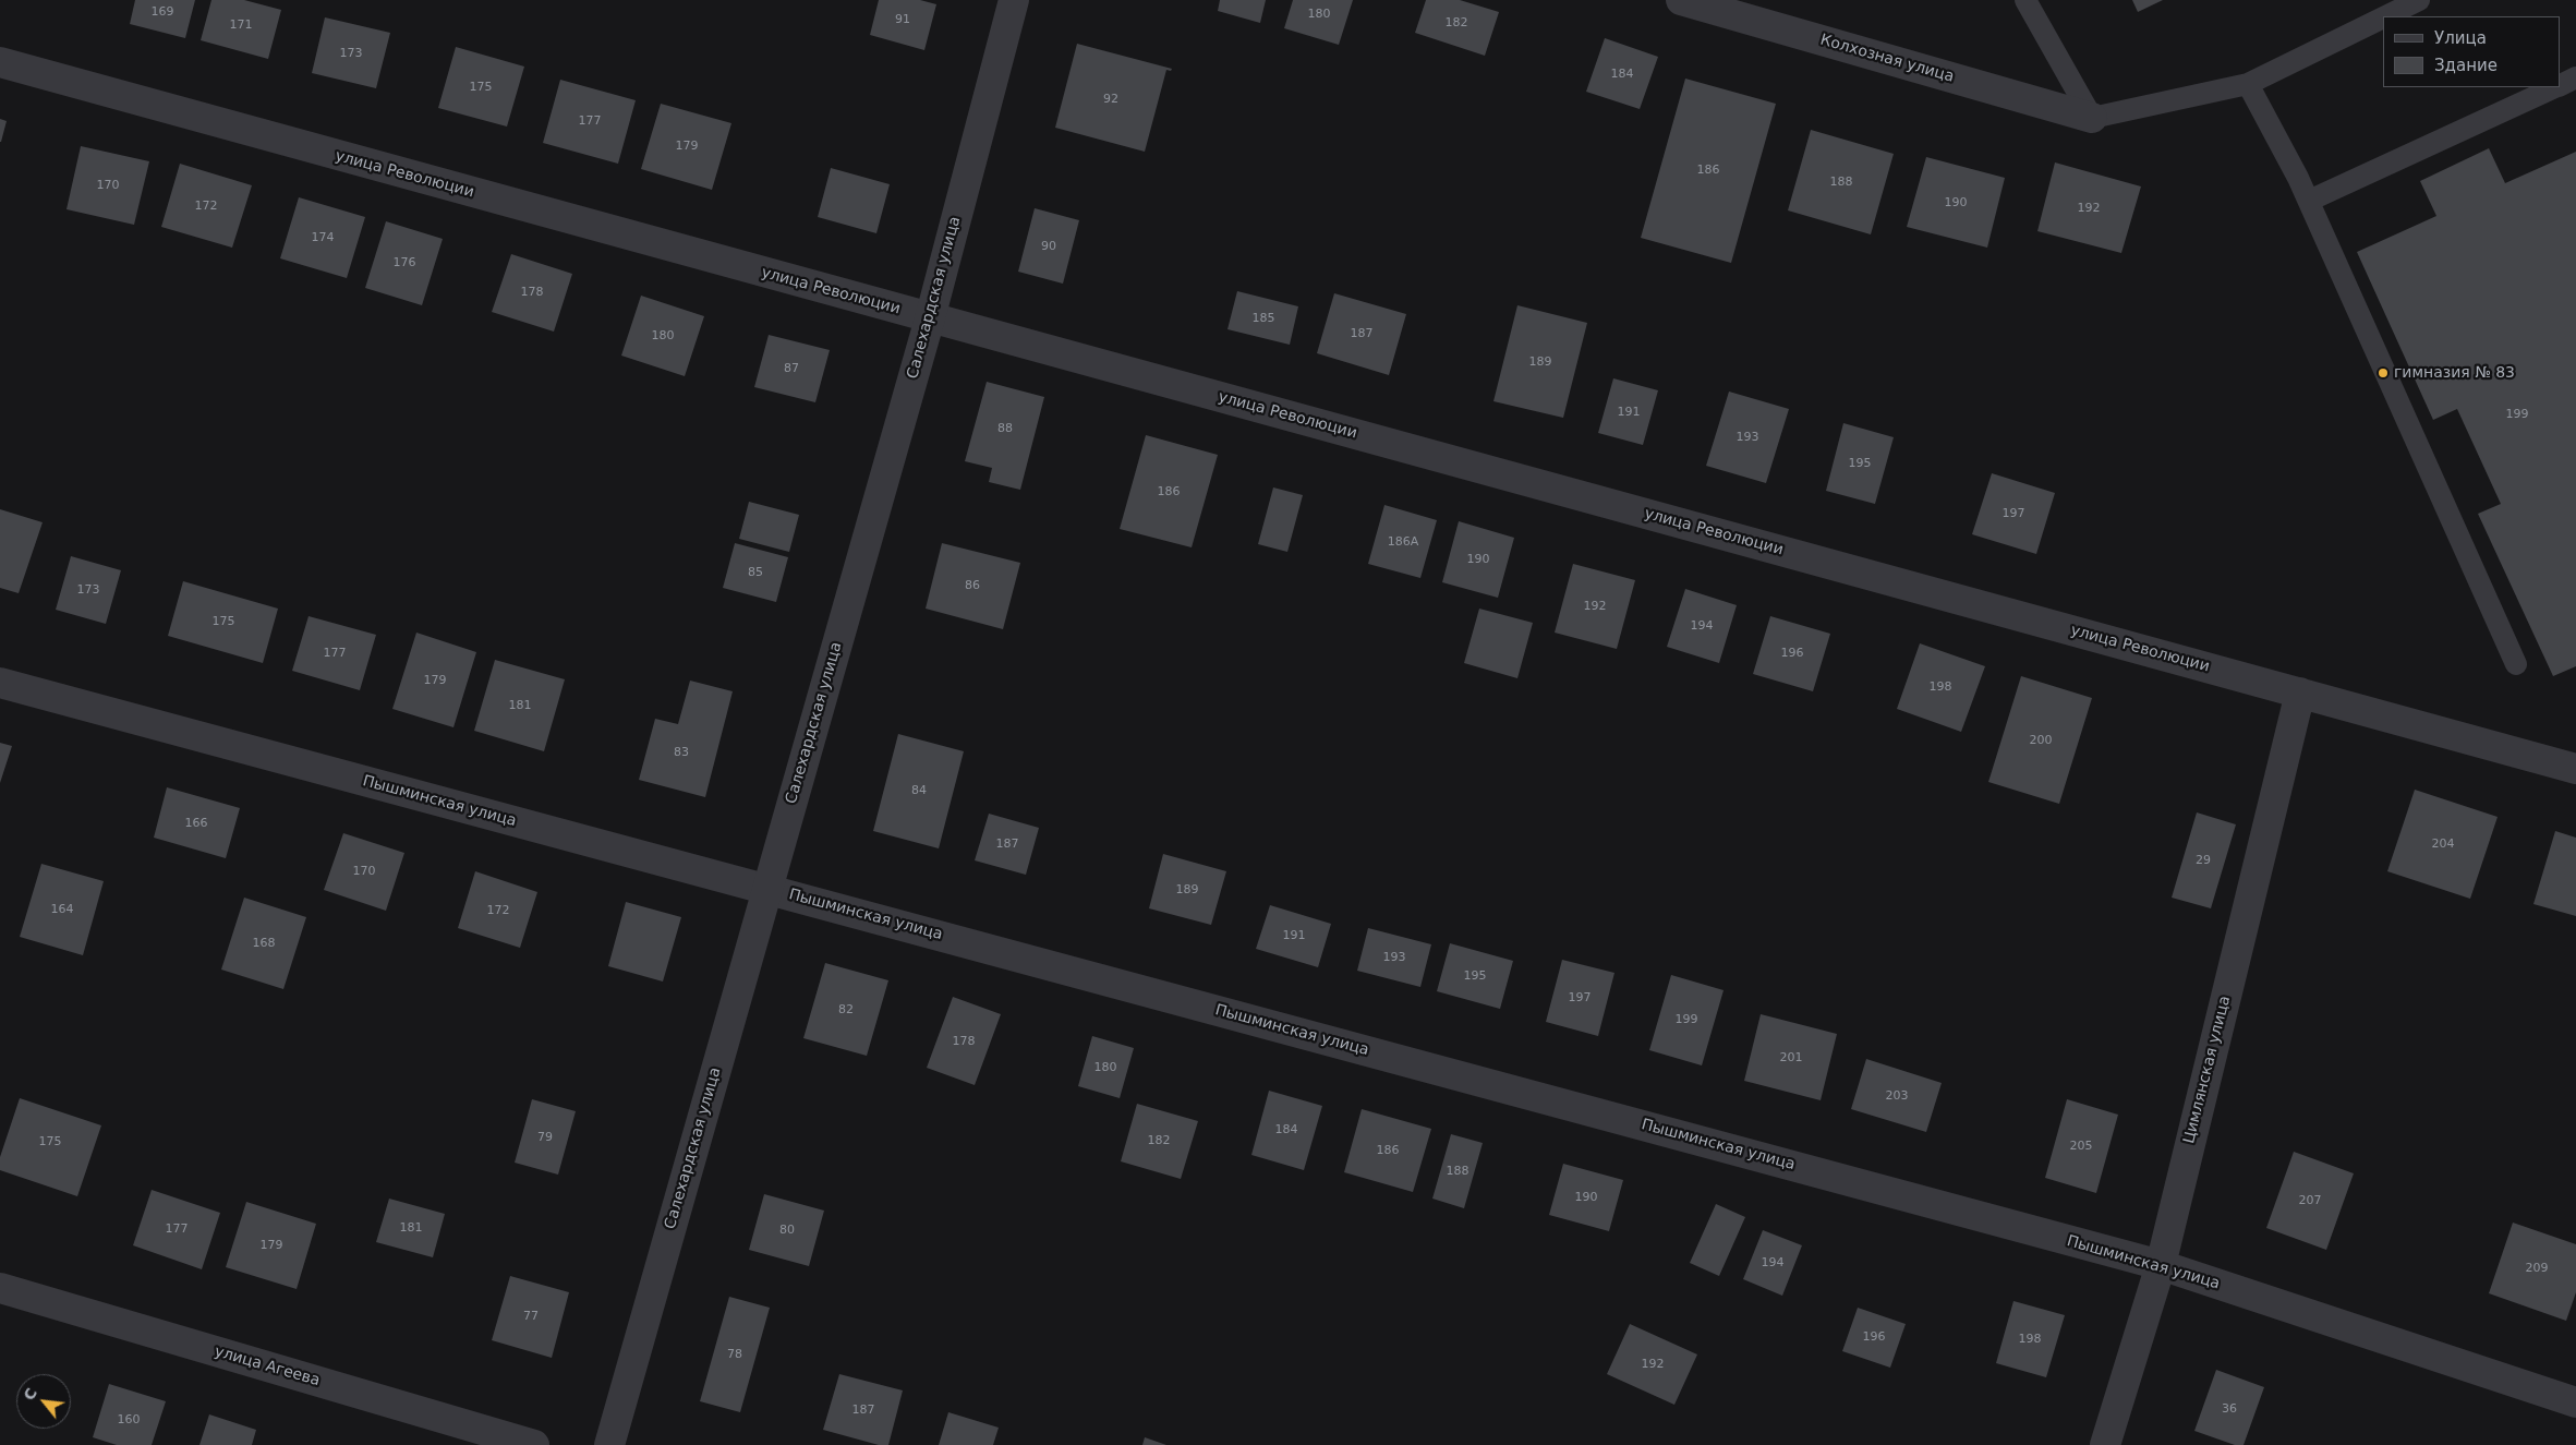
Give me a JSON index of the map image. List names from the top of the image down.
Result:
{
  "streets": {
    "street": [
      "Колхозная улица",
      "улица Революции",
      "Салехардская улица",
      "Пышминская улица",
      "Цимлянская улица",
      "улица Агеева"
    ]
  },
  "crossings": [
    ["улица Революции", "Салехардская улица"],
    ["улица Революции", "Цимлянская улица"],
    ["Салехардская улица", "Пышминская улица"],
    ["Пышминская улица", "Цимлянская улица"]
  ],
  "places": ["гимназия № 83"],
  "house_numbers": [
    "169",
    "180",
    "91",
    "182",
    "171",
    "173",
    "184",
    "175",
    "92",
    "177",
    "179",
    "186",
    "188",
    "170",
    "190",
    "172",
    "192",
    "174",
    "90",
    "176",
    "178",
    "185",
    "187",
    "180",
    "189",
    "87",
    "191",
    "199",
    "88",
    "193",
    "195",
    "186",
    "197",
    "186А",
    "190",
    "85",
    "86",
    "173",
    "192",
    "175",
    "194",
    "177",
    "196",
    "179",
    "198",
    "181",
    "200",
    "83",
    "84",
    "166",
    "187",
    "204",
    "29",
    "170",
    "189",
    "164",
    "172",
    "191",
    "168",
    "193",
    "195",
    "197",
    "82",
    "199",
    "178",
    "201",
    "180",
    "203",
    "184",
    "79",
    "182",
    "175",
    "205",
    "186",
    "188",
    "190",
    "207",
    "181",
    "177",
    "80",
    "179",
    "194",
    "209",
    "77",
    "196",
    "198",
    "78",
    "192",
    "36",
    "187",
    "160"
  ],
  "legend": ["Улица", "Здание"],
  "north": "top left"
}
